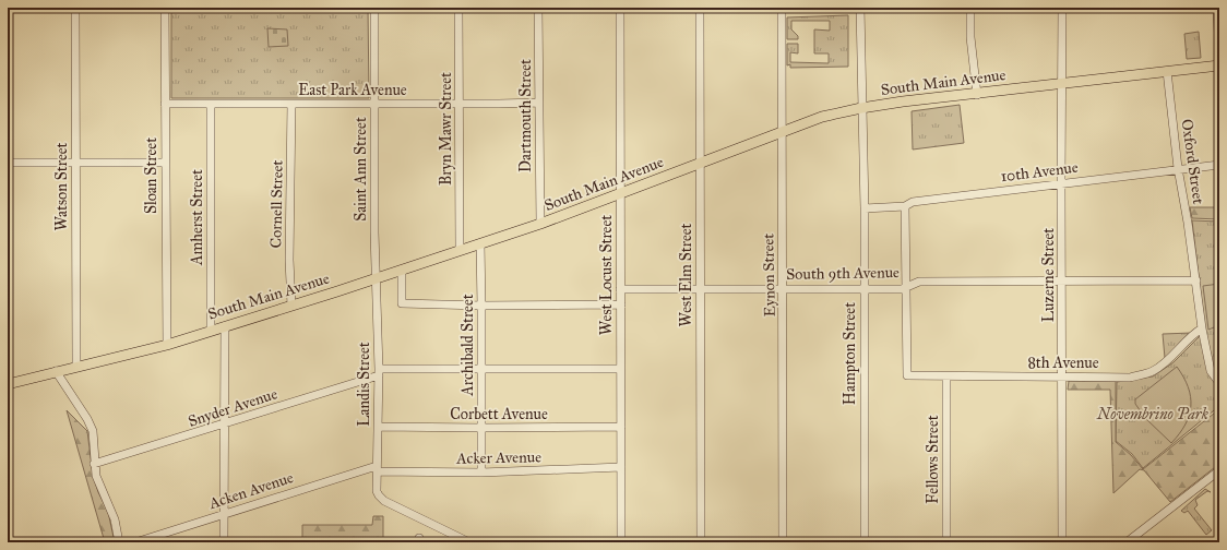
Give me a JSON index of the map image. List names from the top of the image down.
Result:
{
  "streets": {
    "main road": ["South Main Avenue"],
    "street": [
      "East Park Avenue",
      "Dartmouth Street",
      "Bryn Mawr Street",
      "Oxford Street",
      "Saint Ann Street",
      "10th Avenue",
      "Sloan Street",
      "Watson Street",
      "Cornell Street",
      "Amherst Street",
      "South 9th Avenue",
      "West Locust Street",
      "West Elm Street",
      "Eynon Street",
      "Luzerne Street",
      "Archibald Street",
      "Hampton Street",
      "8th Avenue",
      "Landis Street",
      "Snyder Avenue",
      "Corbett Avenue",
      "Acker Avenue",
      "Fellows Street",
      "Acken Avenue"
    ]
  },
  "crossings": [
    ["South Main Avenue", "Dartmouth Street"],
    ["South Main Avenue", "Bryn Mawr Street"],
    ["South Main Avenue", "Oxford Street"],
    ["South Main Avenue", "Saint Ann Street"],
    ["South Main Avenue", "Sloan Street"],
    ["South Main Avenue", "Watson Street"],
    ["South Main Avenue", "Cornell Street"],
    ["South Main Avenue", "Amherst Street"],
    ["South Main Avenue", "West Locust Street"],
    ["South Main Avenue", "West Elm Street"],
    ["South Main Avenue", "Eynon Street"],
    ["South Main Avenue", "Luzerne Street"],
    ["South Main Avenue", "Archibald Street"],
    ["South Main Avenue", "Hampton Street"],
    ["South Main Avenue", "Landis Street"],
    ["East Park Avenue", "Dartmouth Street"],
    ["East Park Avenue", "Bryn Mawr Street"],
    ["East Park Avenue", "Saint Ann Street"],
    ["East Park Avenue", "Sloan Street"],
    ["East Park Avenue", "Cornell Street"],
    ["East Park Avenue", "Amherst Street"],
    ["Oxford Street", "10th Avenue"],
    ["Oxford Street", "South 9th Avenue"],
    ["Oxford Street", "8th Avenue"],
    ["Saint Ann Street", "Landis Street"],
    ["10th Avenue", "Luzerne Street"],
    ["10th Avenue", "Hampton Street"],
    ["South 9th Avenue", "West Locust Street"],
    ["South 9th Avenue", "West Elm Street"],
    ["South 9th Avenue", "Eynon Street"],
    ["South 9th Avenue", "Luzerne Street"],
    ["South 9th Avenue", "Hampton Street"],
    ["South 9th Avenue", "8th Avenue"],
    ["West Locust Street", "Snyder Avenue"],
    ["West Locust Street", "Corbett Avenue"],
    ["West Locust Street", "Acker Avenue"],
    ["Luzerne Street", "8th Avenue"],
    ["Archibald Street", "Snyder Avenue"],
    ["Archibald Street", "Corbett Avenue"],
    ["Archibald Street", "Acker Avenue"],
    ["8th Avenue", "Fellows Street"],
    ["Landis Street", "Snyder Avenue"],
    ["Landis Street", "Corbett Avenue"],
    ["Landis Street", "Acker Avenue"],
    ["Landis Street", "Acken Avenue"],
    ["Acker Avenue", "Acken Avenue"]
  ],
  "parks": ["Novembrino Park"]
}
